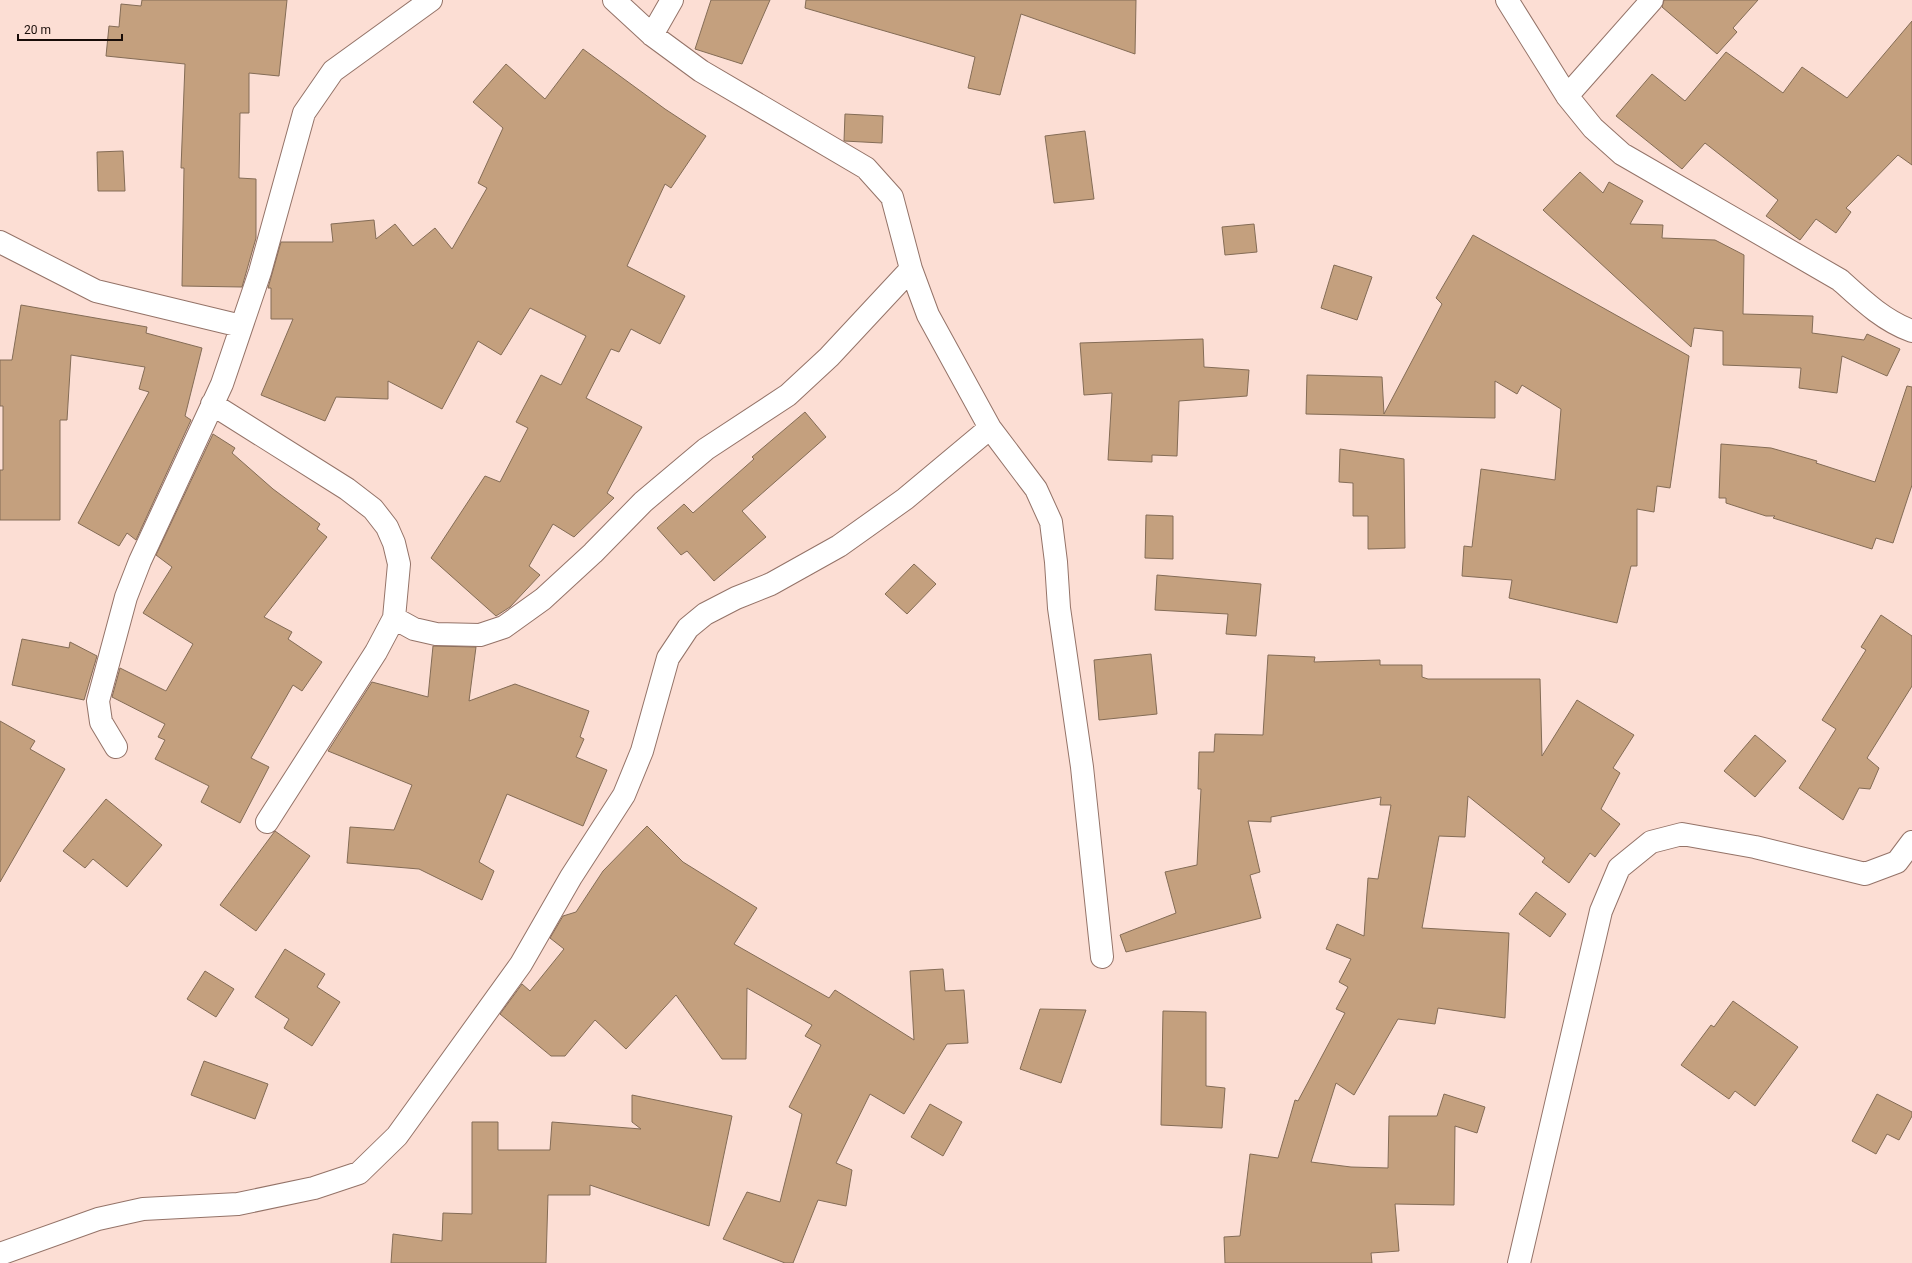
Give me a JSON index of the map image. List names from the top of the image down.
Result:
{
  "scale_bar": "20 m"
}
